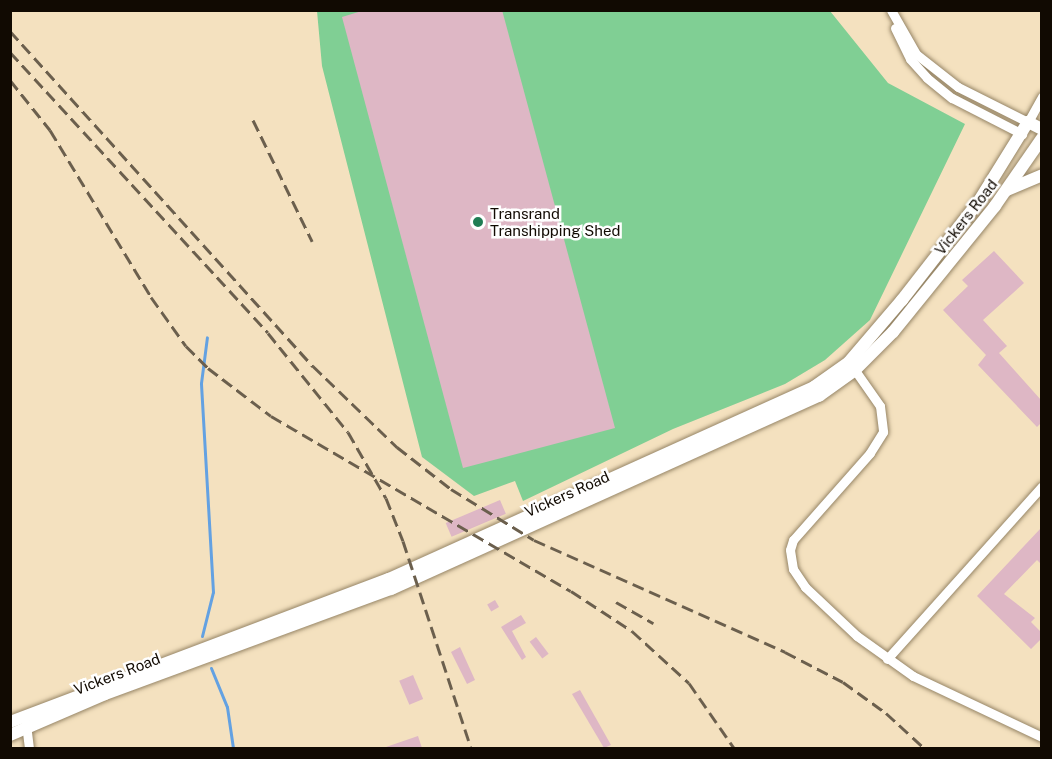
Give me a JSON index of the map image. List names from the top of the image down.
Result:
{
  "streets": {
    "main road": ["Vickers Road"]
  },
  "places": ["Transrand Transhipping Shed"]
}
